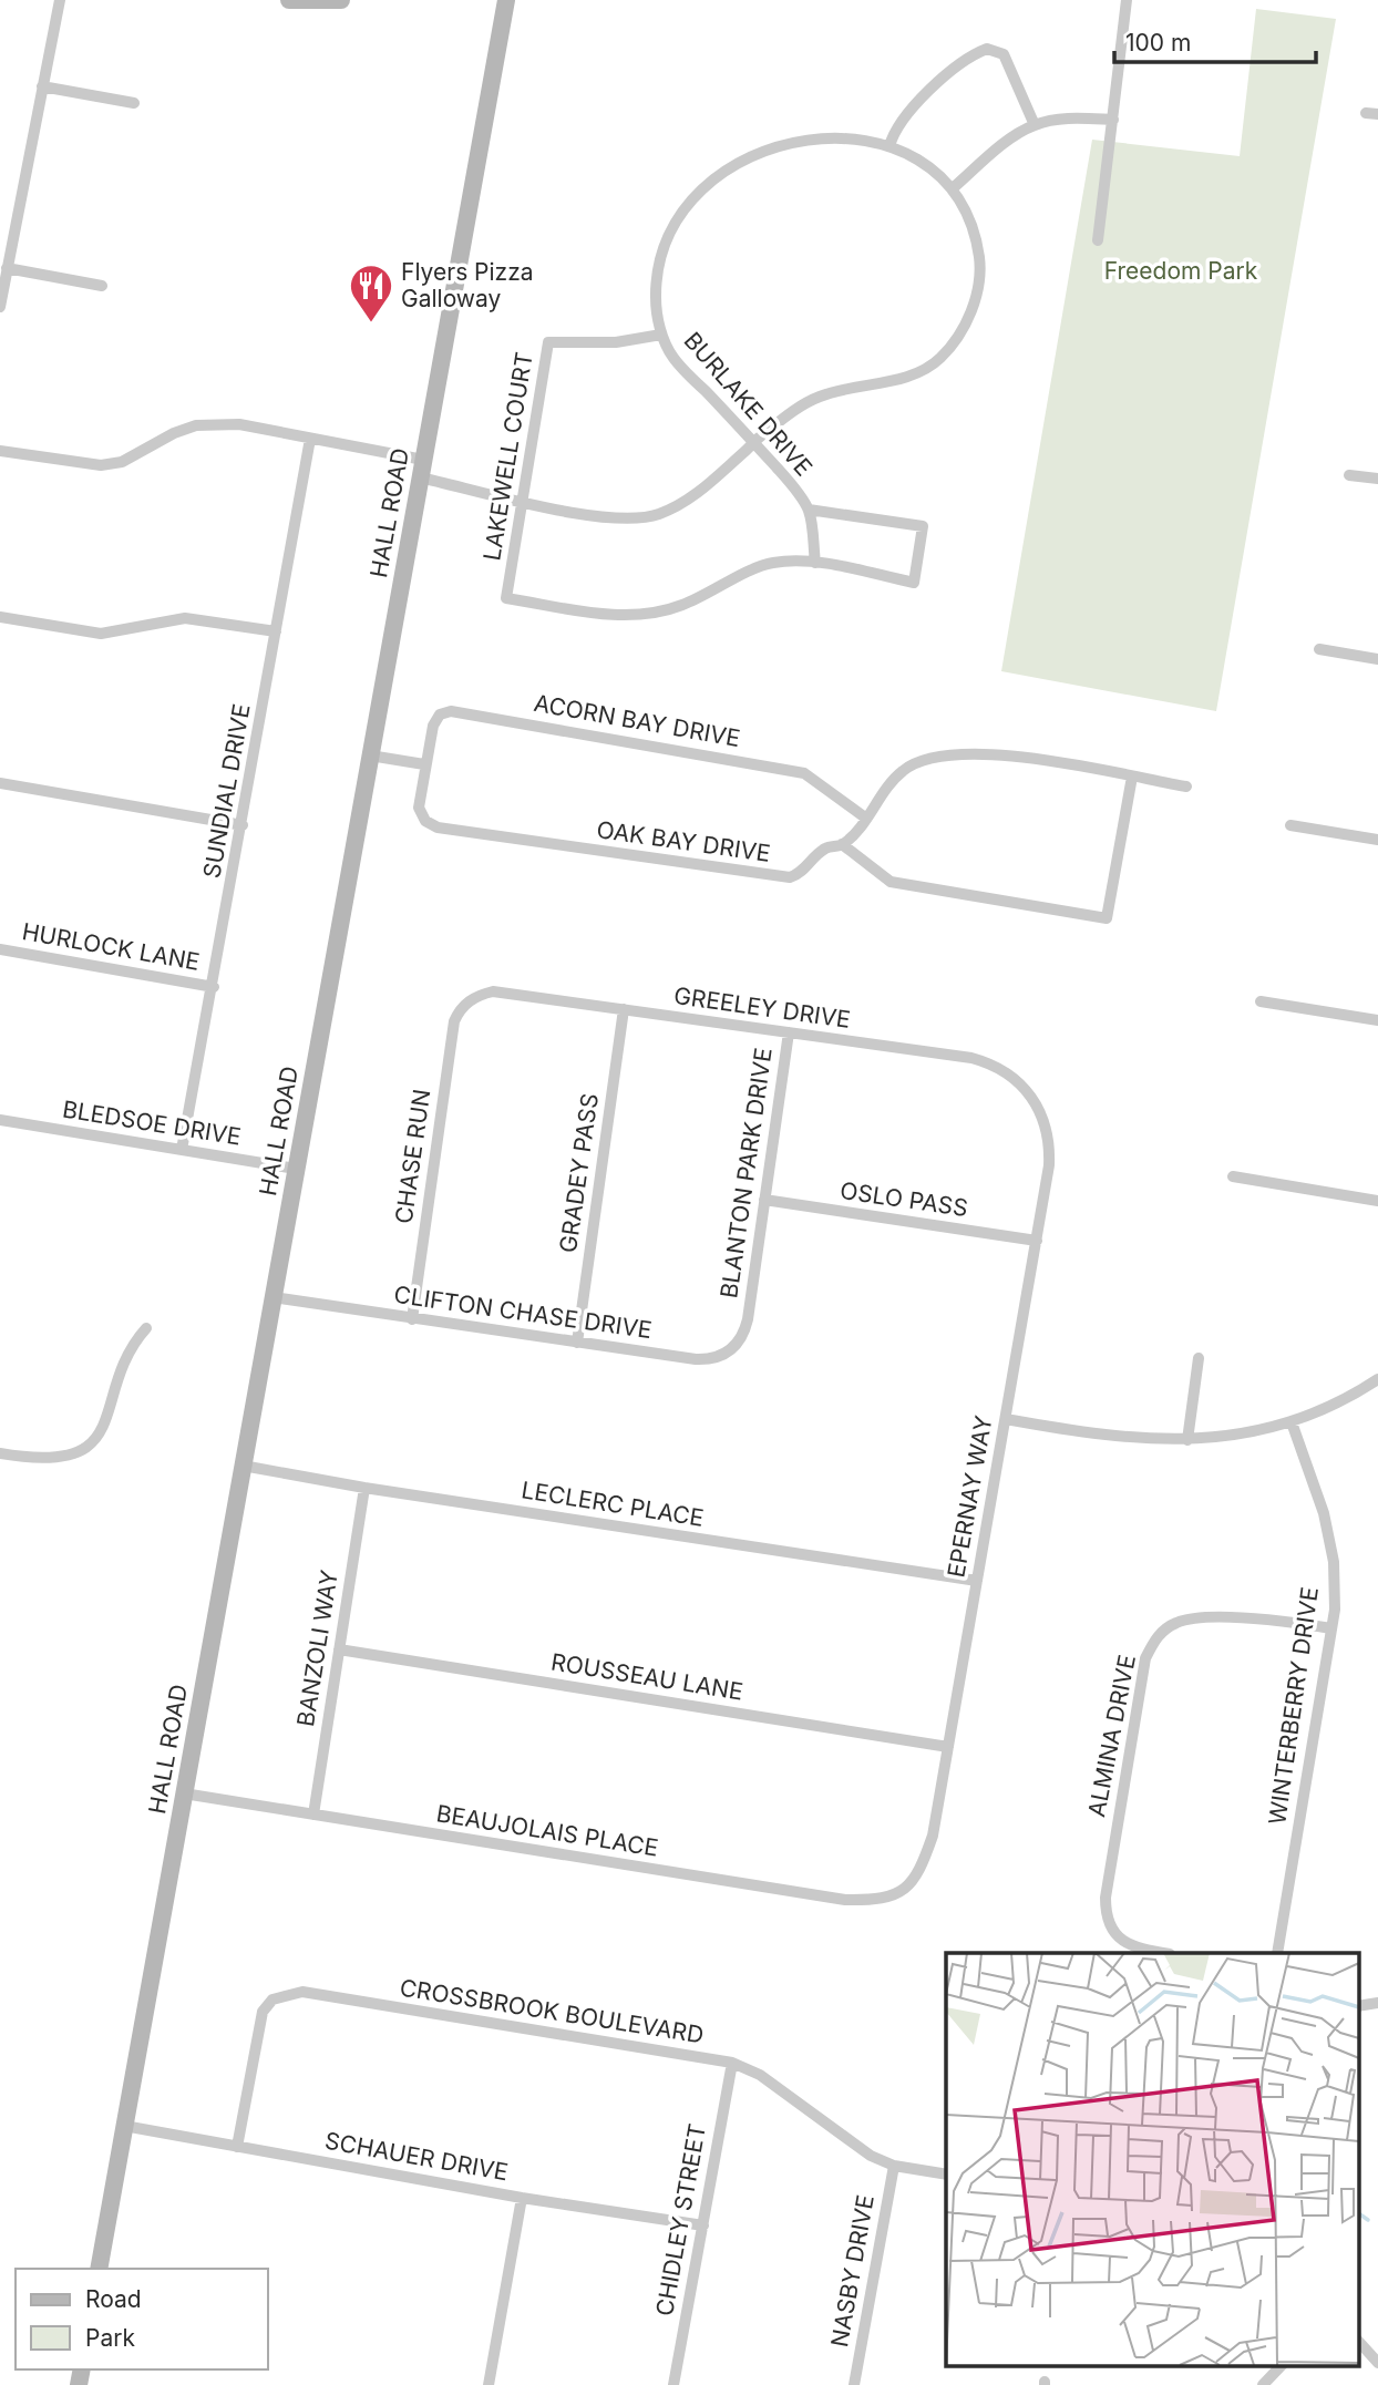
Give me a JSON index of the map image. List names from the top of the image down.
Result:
{
  "streets": {
    "street": [
      "BURLAKE DRIVE",
      "LAKEWELL COURT",
      "HALL ROAD",
      "ACORN BAY DRIVE",
      "SUNDIAL DRIVE",
      "OAK BAY DRIVE",
      "HURLOCK LANE",
      "GREELEY DRIVE",
      "BLEDSOE DRIVE",
      "CHASE RUN",
      "GRADEY PASS",
      "BLANTON PARK DRIVE",
      "OSLO PASS",
      "CLIFTON CHASE DRIVE",
      "EPERNAY WAY",
      "LECLERC PLACE",
      "BANZOLI WAY",
      "ROUSSEAU LANE",
      "WINTERBERRY DRIVE",
      "ALMINA DRIVE",
      "BEAUJOLAIS PLACE",
      "CROSSBROOK BOULEVARD",
      "SCHAUER DRIVE",
      "CHIDLEY STREET",
      "NASBY DRIVE"
    ]
  },
  "crossings": [
    ["BURLAKE DRIVE", "LAKEWELL COURT"],
    ["HALL ROAD", "BLEDSOE DRIVE"],
    ["HALL ROAD", "CLIFTON CHASE DRIVE"],
    ["HALL ROAD", "LECLERC PLACE"],
    ["HALL ROAD", "BEAUJOLAIS PLACE"],
    ["HALL ROAD", "SCHAUER DRIVE"],
    ["ACORN BAY DRIVE", "OAK BAY DRIVE"],
    ["SUNDIAL DRIVE", "HURLOCK LANE"],
    ["SUNDIAL DRIVE", "BLEDSOE DRIVE"],
    ["GREELEY DRIVE", "CHASE RUN"],
    ["GREELEY DRIVE", "GRADEY PASS"],
    ["GREELEY DRIVE", "BLANTON PARK DRIVE"],
    ["GREELEY DRIVE", "EPERNAY WAY"],
    ["CHASE RUN", "CLIFTON CHASE DRIVE"],
    ["GRADEY PASS", "CLIFTON CHASE DRIVE"],
    ["BLANTON PARK DRIVE", "OSLO PASS"],
    ["BLANTON PARK DRIVE", "CLIFTON CHASE DRIVE"],
    ["OSLO PASS", "EPERNAY WAY"],
    ["EPERNAY WAY", "LECLERC PLACE"],
    ["EPERNAY WAY", "ROUSSEAU LANE"],
    ["EPERNAY WAY", "BEAUJOLAIS PLACE"],
    ["LECLERC PLACE", "BANZOLI WAY"],
    ["BANZOLI WAY", "ROUSSEAU LANE"],
    ["BANZOLI WAY", "BEAUJOLAIS PLACE"],
    ["WINTERBERRY DRIVE", "ALMINA DRIVE"],
    ["CROSSBROOK BOULEVARD", "SCHAUER DRIVE"],
    ["CROSSBROOK BOULEVARD", "CHIDLEY STREET"],
    ["CROSSBROOK BOULEVARD", "NASBY DRIVE"],
    ["SCHAUER DRIVE", "CHIDLEY STREET"]
  ],
  "parks": ["Freedom Park"],
  "places": {
    "restaurant": ["Flyers Pizza Galloway"]
  },
  "legend": ["Road", "Park"],
  "scale_bar": "100 m"
}
